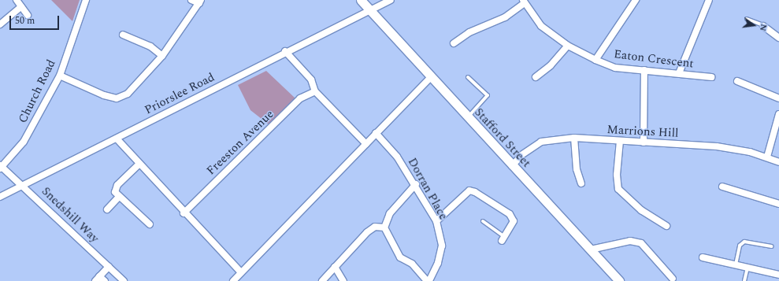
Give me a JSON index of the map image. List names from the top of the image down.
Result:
{
  "streets": {
    "street": [
      "Eaton Crescent",
      "Church Road",
      "Priorslee Road",
      "Marrions Hill",
      "Stafford Street",
      "Freeston Avenue",
      "Dorran Place",
      "Snedshill Way"
    ]
  },
  "crossings": [
    ["Church Road", "Snedshill Way"],
    ["Priorslee Road", "Stafford Street"],
    ["Priorslee Road", "Snedshill Way"],
    ["Marrions Hill", "Stafford Street"]
  ],
  "scale_bar": "50 m",
  "north": "right"
}
